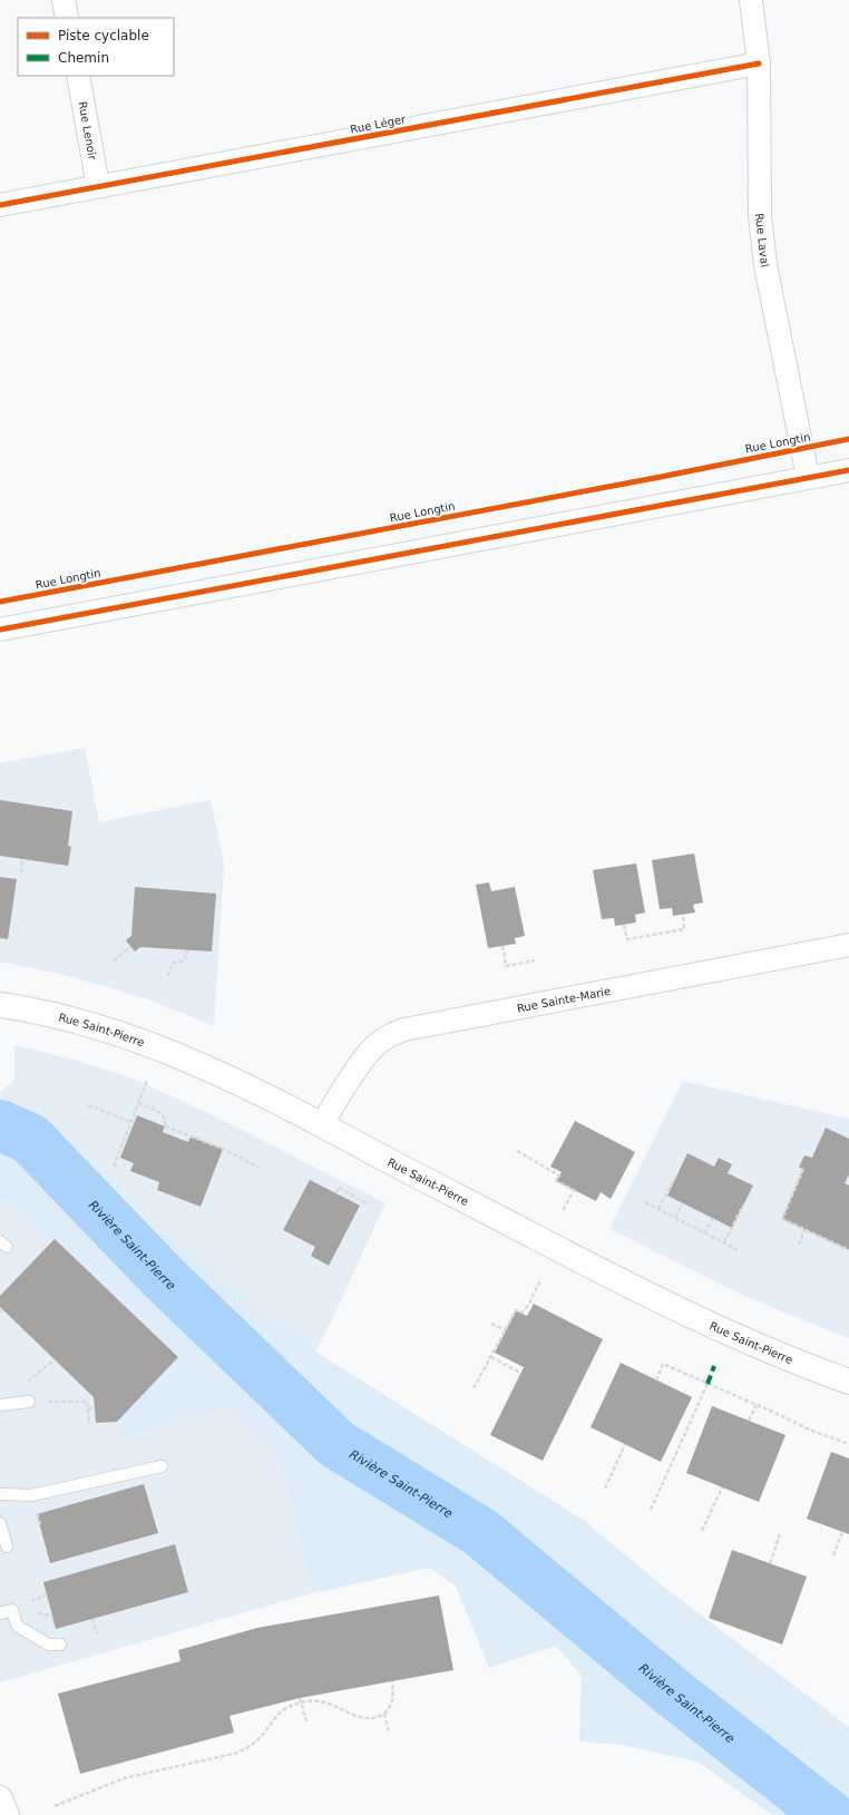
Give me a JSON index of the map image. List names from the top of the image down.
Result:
{
  "streets": {
    "main road": ["Rue Saint-Pierre"],
    "street": [
      "Rue Léger",
      "Rue Lenoir",
      "Rue Laval",
      "Rue Sainte-Marie"
    ],
    "cycle path": ["Rue Longtin"]
  },
  "crossings": [
    ["Rue Léger", "Rue Lenoir"],
    ["Rue Léger", "Rue Laval"],
    ["Rue Sainte-Marie", "Rue Saint-Pierre"]
  ],
  "water": ["Rivière Saint-Pierre"],
  "legend": ["Piste cyclable", "Chemin"]
}
